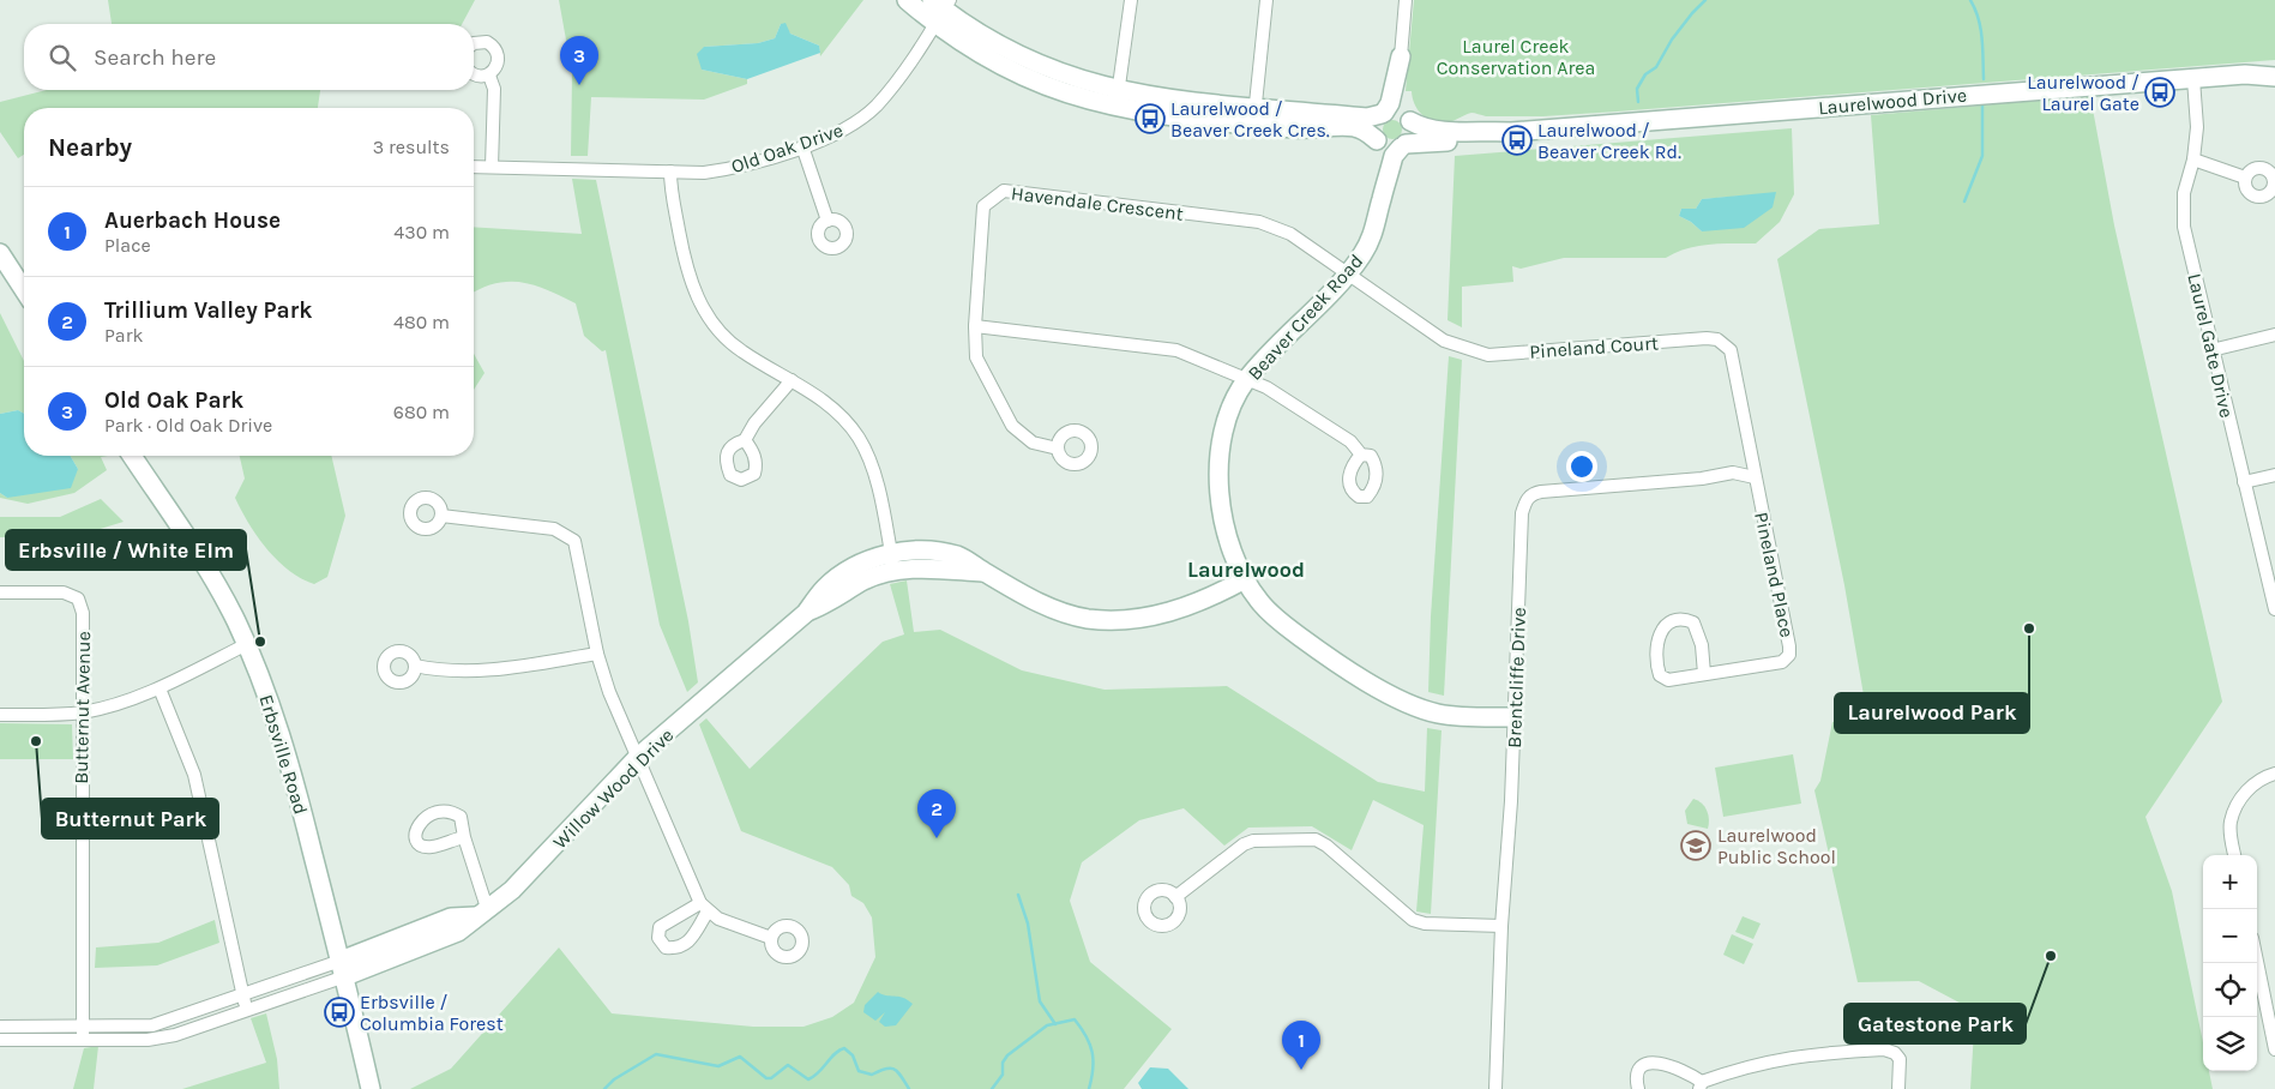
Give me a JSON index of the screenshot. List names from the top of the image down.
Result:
{
  "streets": {
    "street": [
      "Laurelwood Drive",
      "Old Oak Drive",
      "Havendale Crescent",
      "Beaver Creek Road",
      "Laurel Gate Drive",
      "Pineland Court",
      "Pineland Place",
      "Brentcliffe Drive",
      "Butternut Avenue",
      "Erbsville Road",
      "Willow Wood Drive"
    ]
  },
  "crossings": [
    ["Laurelwood Drive", "Beaver Creek Road"],
    ["Laurelwood Drive", "Laurel Gate Drive"],
    ["Havendale Crescent", "Beaver Creek Road"],
    ["Havendale Crescent", "Pineland Court"],
    ["Beaver Creek Road", "Pineland Court"],
    ["Beaver Creek Road", "Brentcliffe Drive"],
    ["Beaver Creek Road", "Willow Wood Drive"],
    ["Pineland Court", "Pineland Place"],
    ["Pineland Court", "Brentcliffe Drive"],
    ["Pineland Place", "Brentcliffe Drive"],
    ["Erbsville Road", "Willow Wood Drive"]
  ],
  "districts": ["Laurelwood"],
  "parks": ["Laurel Creek Conservation Area"],
  "places": {
    "bus stop": [
      "Laurelwood / Laurel Gate",
      "Laurelwood / Beaver Creek Cres.",
      "Laurelwood / Beaver Creek Rd.",
      "Erbsville / Columbia Forest"
    ],
    "other": [
      "Laurelwood Park",
      "Erbsville / White Elm",
      "Butternut Park",
      "Gatestone Park"
    ],
    "school or university": ["Laurelwood Public School"]
  },
  "page": {
    "search": "Search here",
    "pins": ["3", "2", "1"],
    "heading": ["Nearby", "3 results"],
    "list": [
      {
        "mark": "1",
        "name": "Auerbach House",
        "note": "Place",
        "value": "430 m"
      },
      {
        "mark": "2",
        "name": "Trillium Valley Park",
        "note": "Park",
        "value": "480 m"
      },
      {
        "mark": "3",
        "name": "Old Oak Park",
        "note": "Park · Old Oak Drive",
        "value": "680 m"
      }
    ],
    "map_buttons": ["+", "−"]
  }
}
